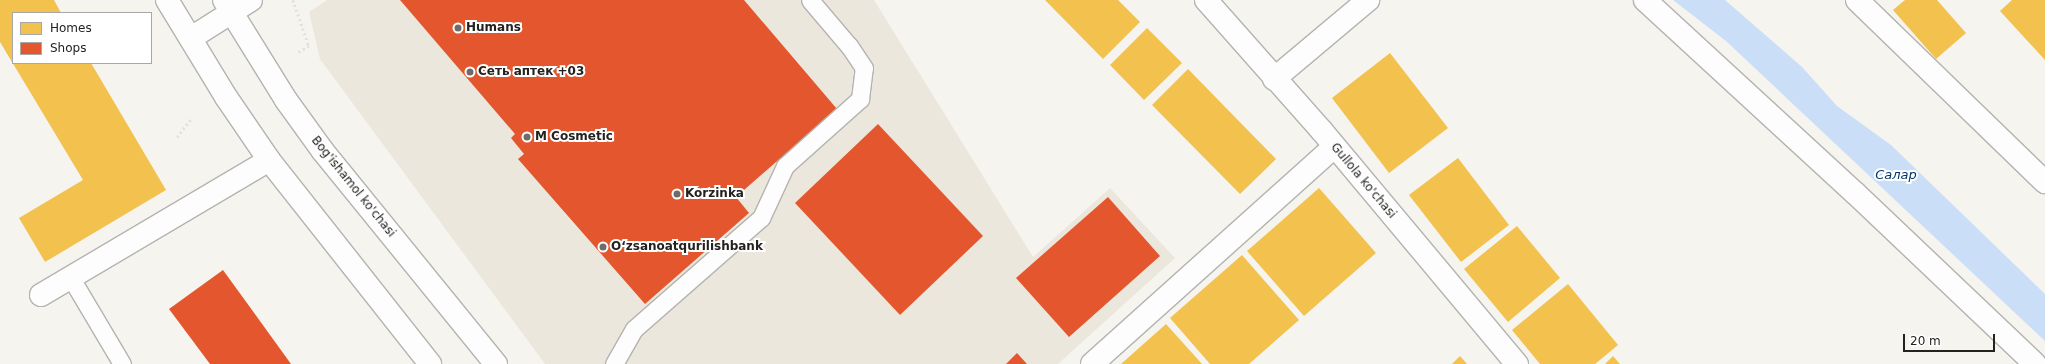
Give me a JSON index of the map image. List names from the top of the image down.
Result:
{
  "streets": {
    "street": ["Gullola ko'chasi", "Bog'ishamol ko'chasi"]
  },
  "water": ["Салар"],
  "places": [
    "Humans",
    "Сеть аптек +03",
    "M Cosmetic",
    "Korzinka",
    "Oʻzsanoatqurilishbank"
  ],
  "legend": ["Homes", "Shops"],
  "scale_bar": "20 m"
}
